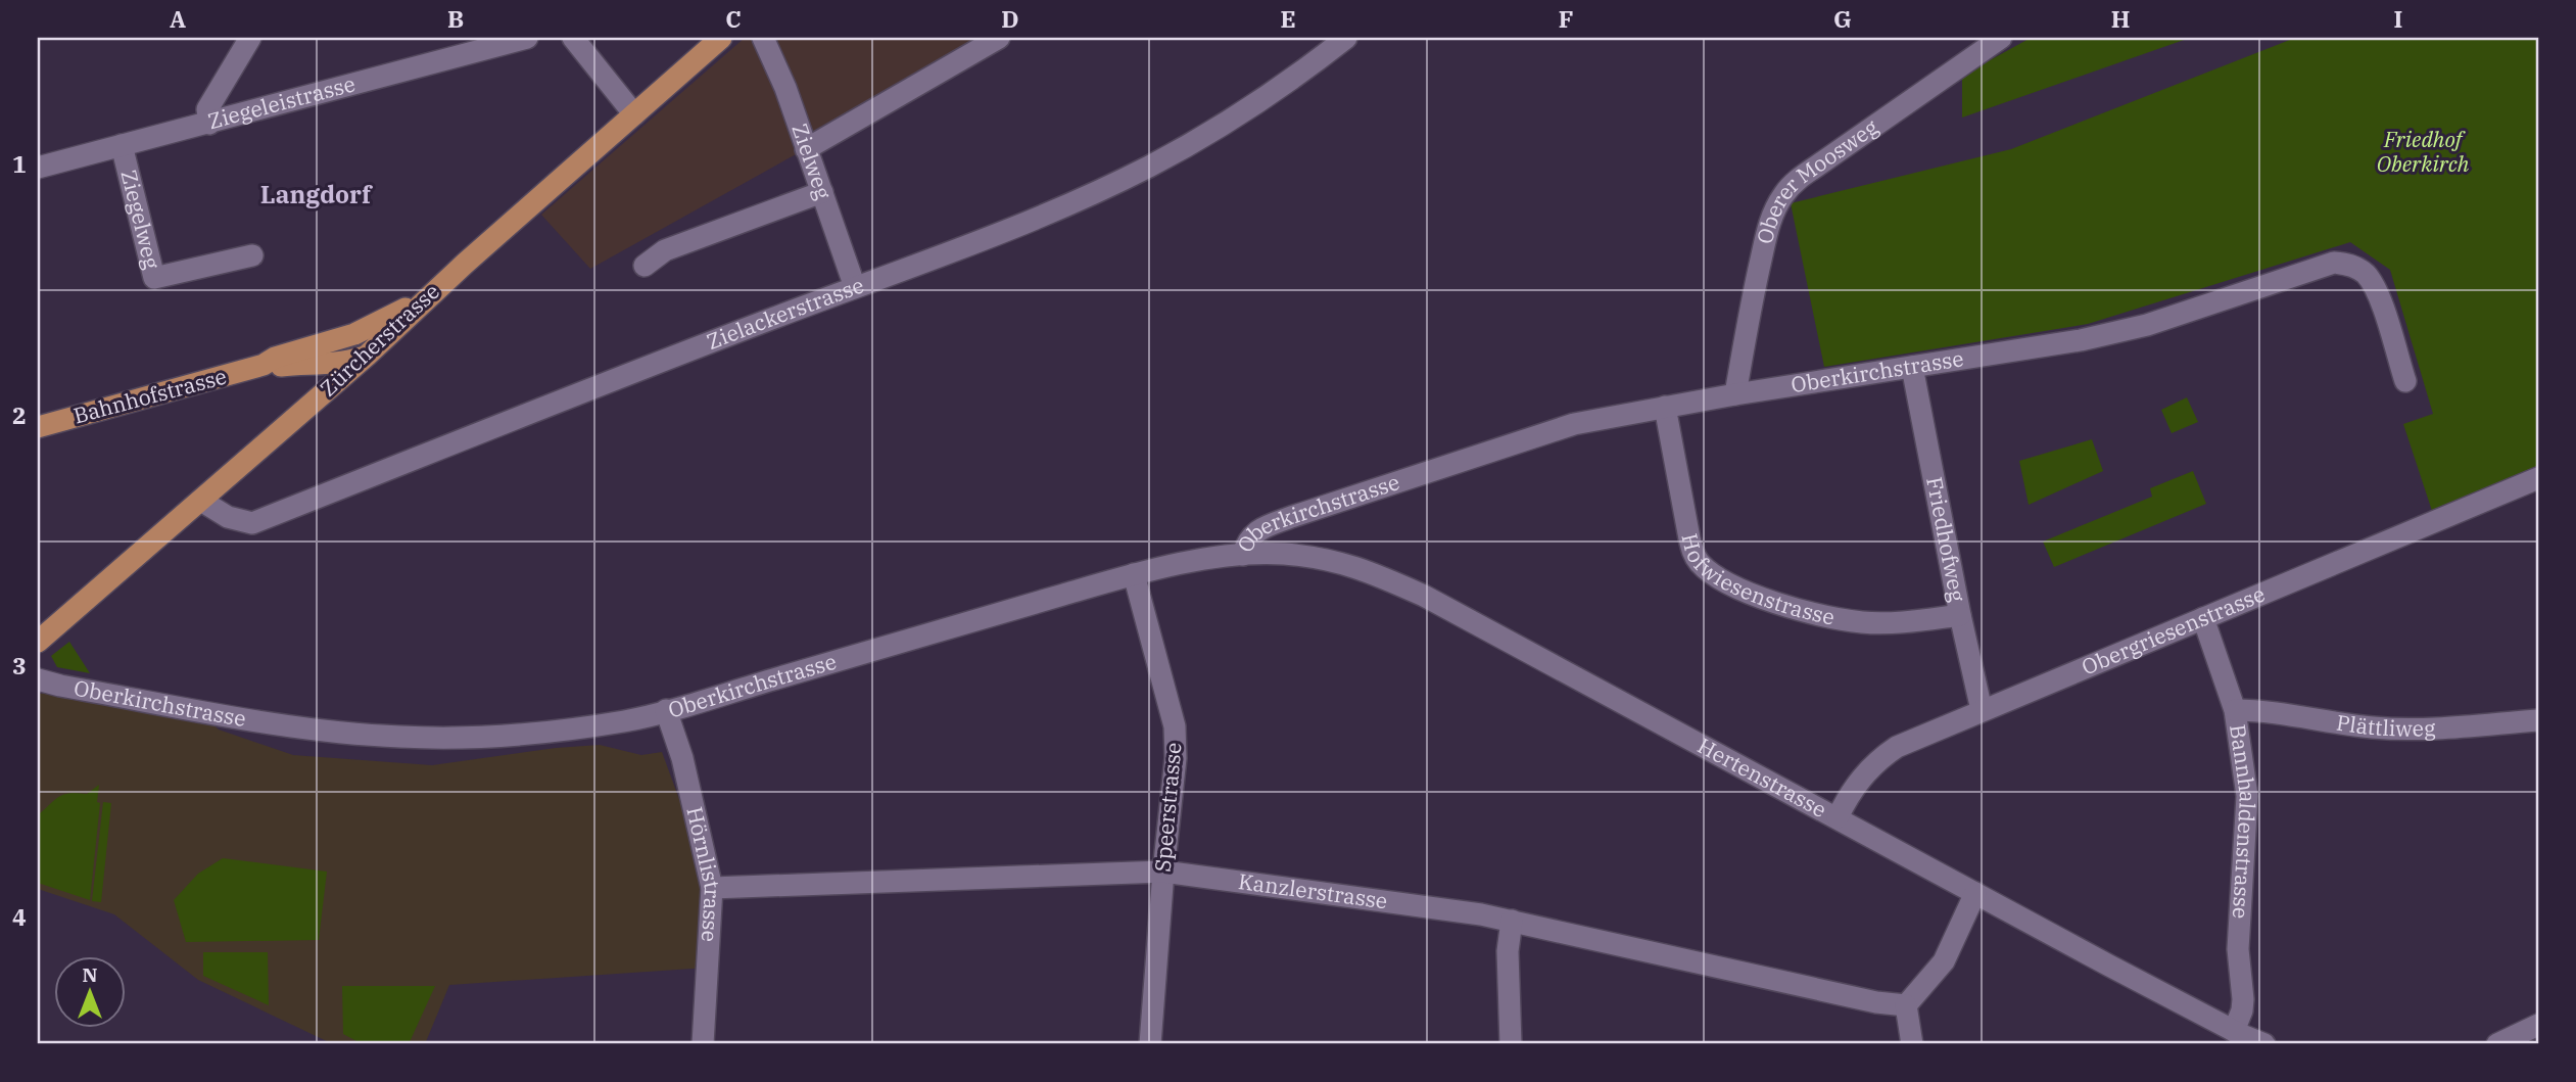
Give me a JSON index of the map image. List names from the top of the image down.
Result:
{
  "streets": {
    "main road": ["Zürcherstrasse", "Bahnhofstrasse"],
    "street": [
      "Ziegeleistrasse",
      "Zielweg",
      "Oberer Moosweg",
      "Ziegelweg",
      "Zielackerstrasse",
      "Oberkirchstrasse",
      "Friedhofweg",
      "Hofwiesenstrasse",
      "Obergriesenstrasse",
      "Plättliweg",
      "Hertenstrasse",
      "Speerstrasse",
      "Bannhaldenstrasse",
      "Hörnlistrasse",
      "Kanzlerstrasse"
    ]
  },
  "crossings": [
    ["Ziegeleistrasse", "Ziegelweg"],
    ["Zielweg", "Zielackerstrasse"],
    ["Oberer Moosweg", "Oberkirchstrasse"],
    ["Zielackerstrasse", "Zürcherstrasse"],
    ["Zürcherstrasse", "Bahnhofstrasse"],
    ["Oberkirchstrasse", "Friedhofweg"],
    ["Oberkirchstrasse", "Hofwiesenstrasse"],
    ["Oberkirchstrasse", "Hertenstrasse"],
    ["Oberkirchstrasse", "Speerstrasse"],
    ["Oberkirchstrasse", "Hörnlistrasse"],
    ["Friedhofweg", "Hofwiesenstrasse"],
    ["Friedhofweg", "Obergriesenstrasse"],
    ["Obergriesenstrasse", "Hertenstrasse"],
    ["Obergriesenstrasse", "Bannhaldenstrasse"],
    ["Plättliweg", "Bannhaldenstrasse"],
    ["Hertenstrasse", "Bannhaldenstrasse"],
    ["Speerstrasse", "Kanzlerstrasse"],
    ["Hörnlistrasse", "Kanzlerstrasse"]
  ],
  "districts": ["Langdorf"],
  "parks": ["Friedhof Oberkirch"],
  "north": "top",
  "grid": {
    "columns": [
      "A",
      "B",
      "C",
      "D",
      "E",
      "F",
      "G",
      "H",
      "I"
    ],
    "rows": [
      "1",
      "2",
      "3",
      "4"
    ]
  }
}
